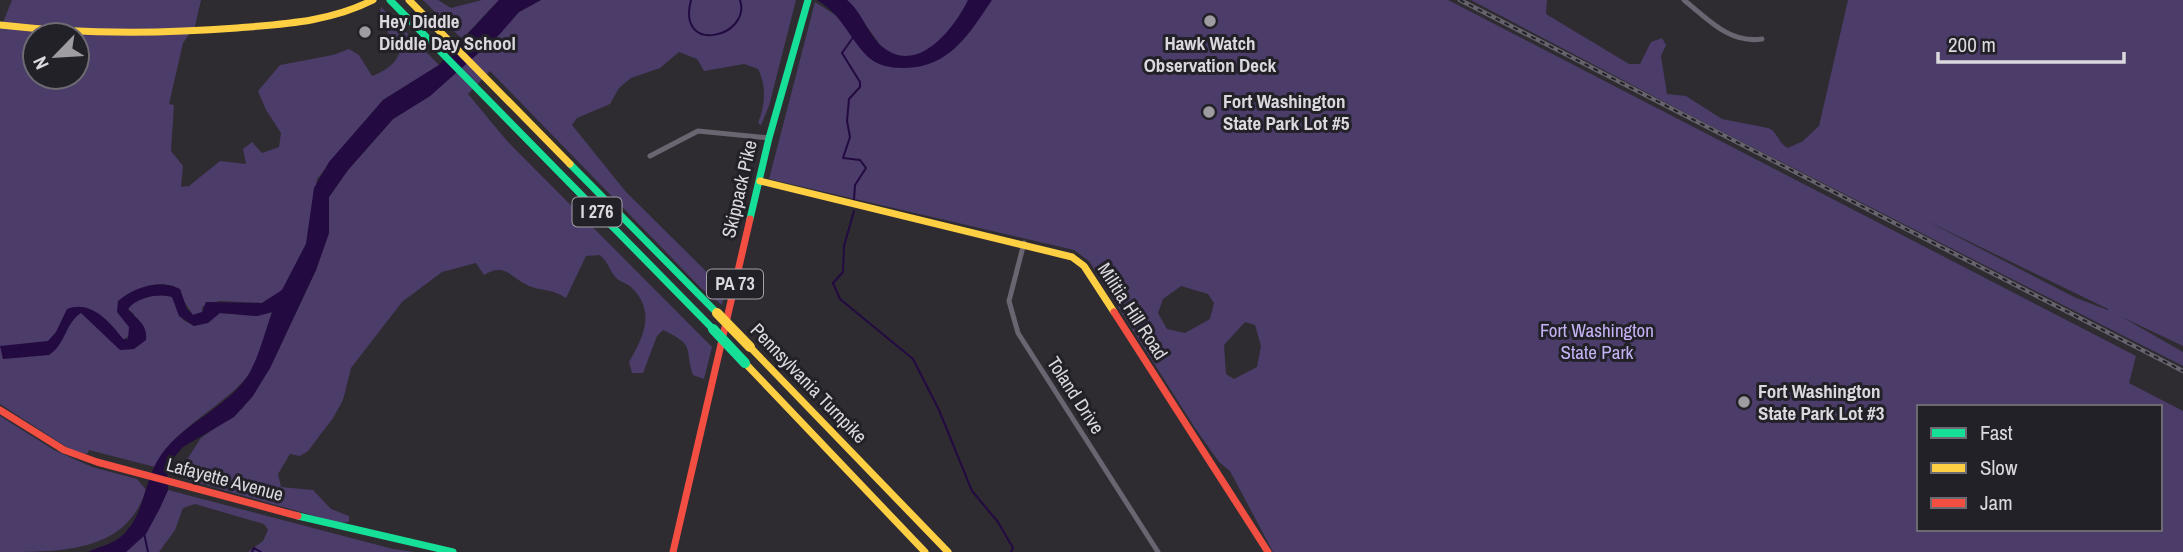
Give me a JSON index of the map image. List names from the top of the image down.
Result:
{
  "streets": {
    "main road": [
      "Skippack Pike",
      "I 276",
      "PA 73",
      "Militia Hill Road",
      "Pennsylvania Turnpike",
      "Lafayette Avenue"
    ],
    "street": ["Toland Drive"]
  },
  "crossings": [
    ["Skippack Pike", "Militia Hill Road"],
    ["Militia Hill Road", "Toland Drive"]
  ],
  "parks": ["Fort Washington State Park"],
  "places": [
    "Hawk Watch Observation Deck",
    "Hey Diddle Diddle Day School",
    "Fort Washington State Park Lot #5",
    "Fort Washington State Park Lot #3"
  ],
  "legend": ["Fast", "Slow", "Jam"],
  "scale_bar": "200 m",
  "north": "bottom left"
}
